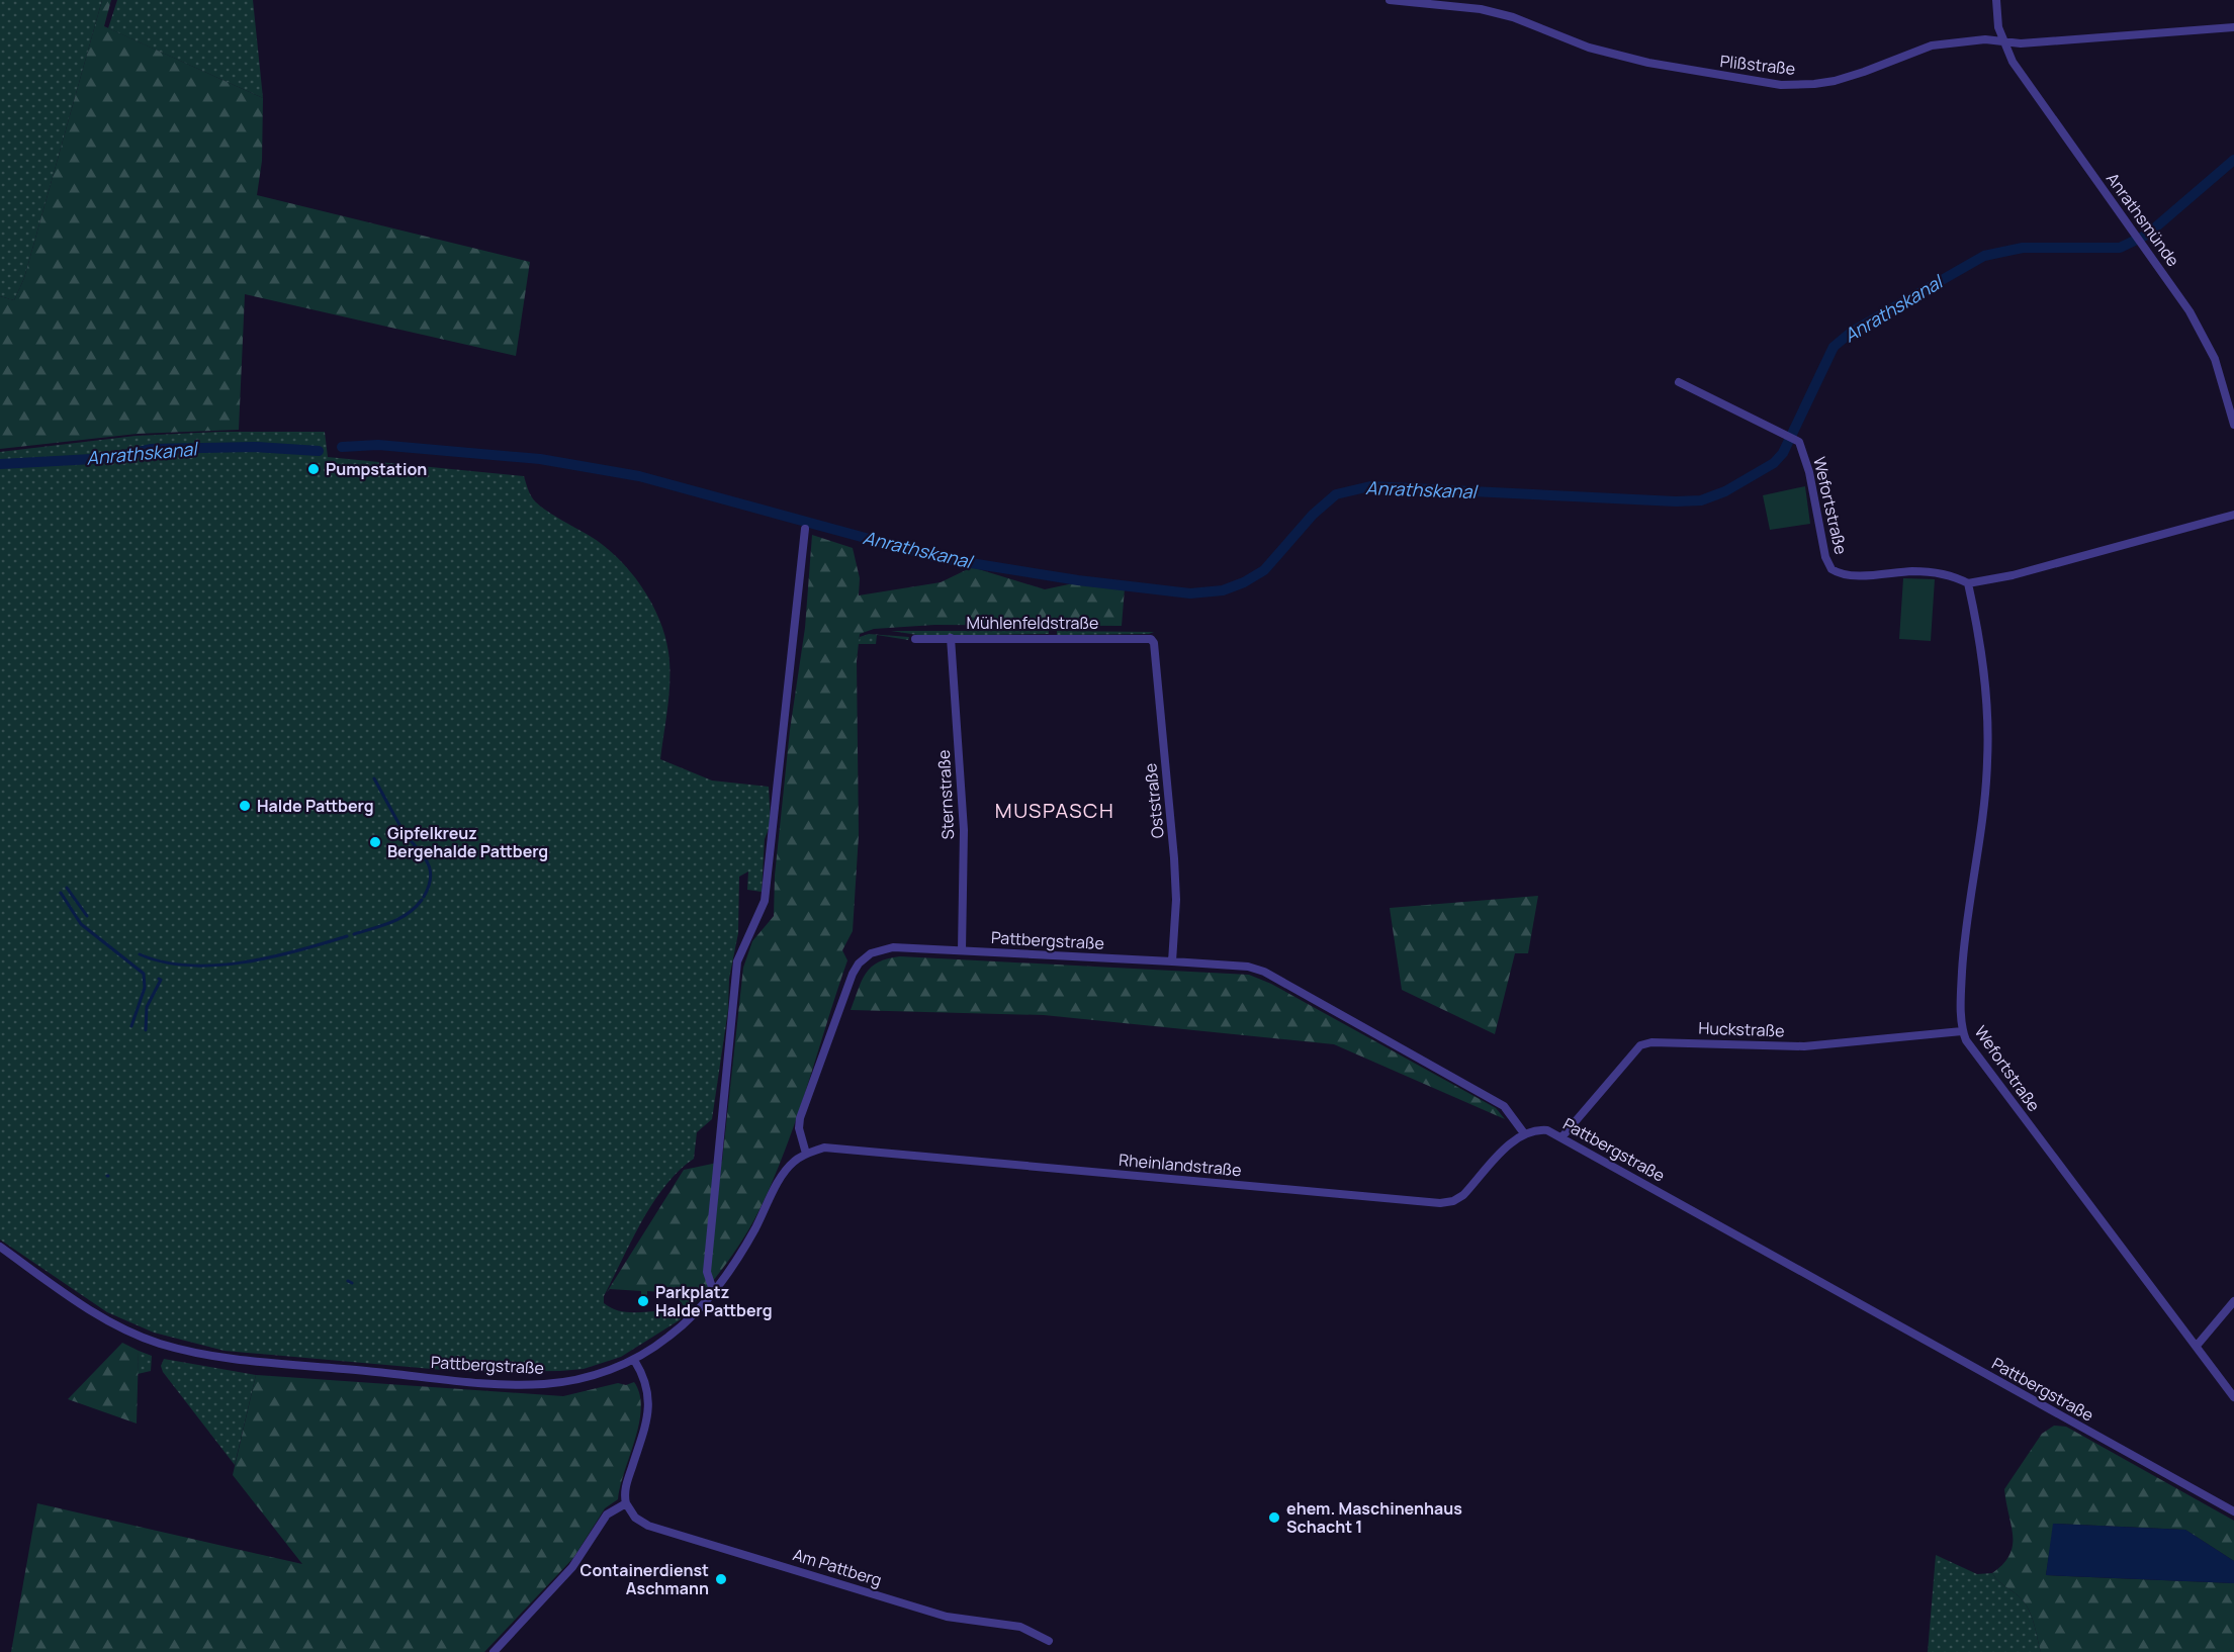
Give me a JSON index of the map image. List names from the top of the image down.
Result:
{
  "streets": {
    "street": [
      "Plißstraße",
      "Anrathsmünde",
      "Wefortstraße",
      "Mühlenfeldstraße",
      "Sternstraße",
      "Oststraße",
      "Pattbergstraße",
      "Huckstraße",
      "Rheinlandstraße",
      "Am Pattberg"
    ]
  },
  "crossings": [
    ["Plißstraße", "Anrathsmünde"],
    ["Wefortstraße", "Huckstraße"],
    ["Mühlenfeldstraße", "Sternstraße"],
    ["Mühlenfeldstraße", "Oststraße"],
    ["Sternstraße", "Pattbergstraße"],
    ["Oststraße", "Pattbergstraße"],
    ["Pattbergstraße", "Huckstraße"],
    ["Pattbergstraße", "Rheinlandstraße"]
  ],
  "districts": ["MUSPASCH"],
  "water": ["Anrathskanal"],
  "places": [
    "Pumpstation",
    "Halde Pattberg",
    "Gipfelkreuz Bergehalde Pattberg",
    "Parkplatz Halde Pattberg",
    "ehem. Maschinenhaus Schacht 1",
    "Containerdienst Aschmann"
  ]
}
